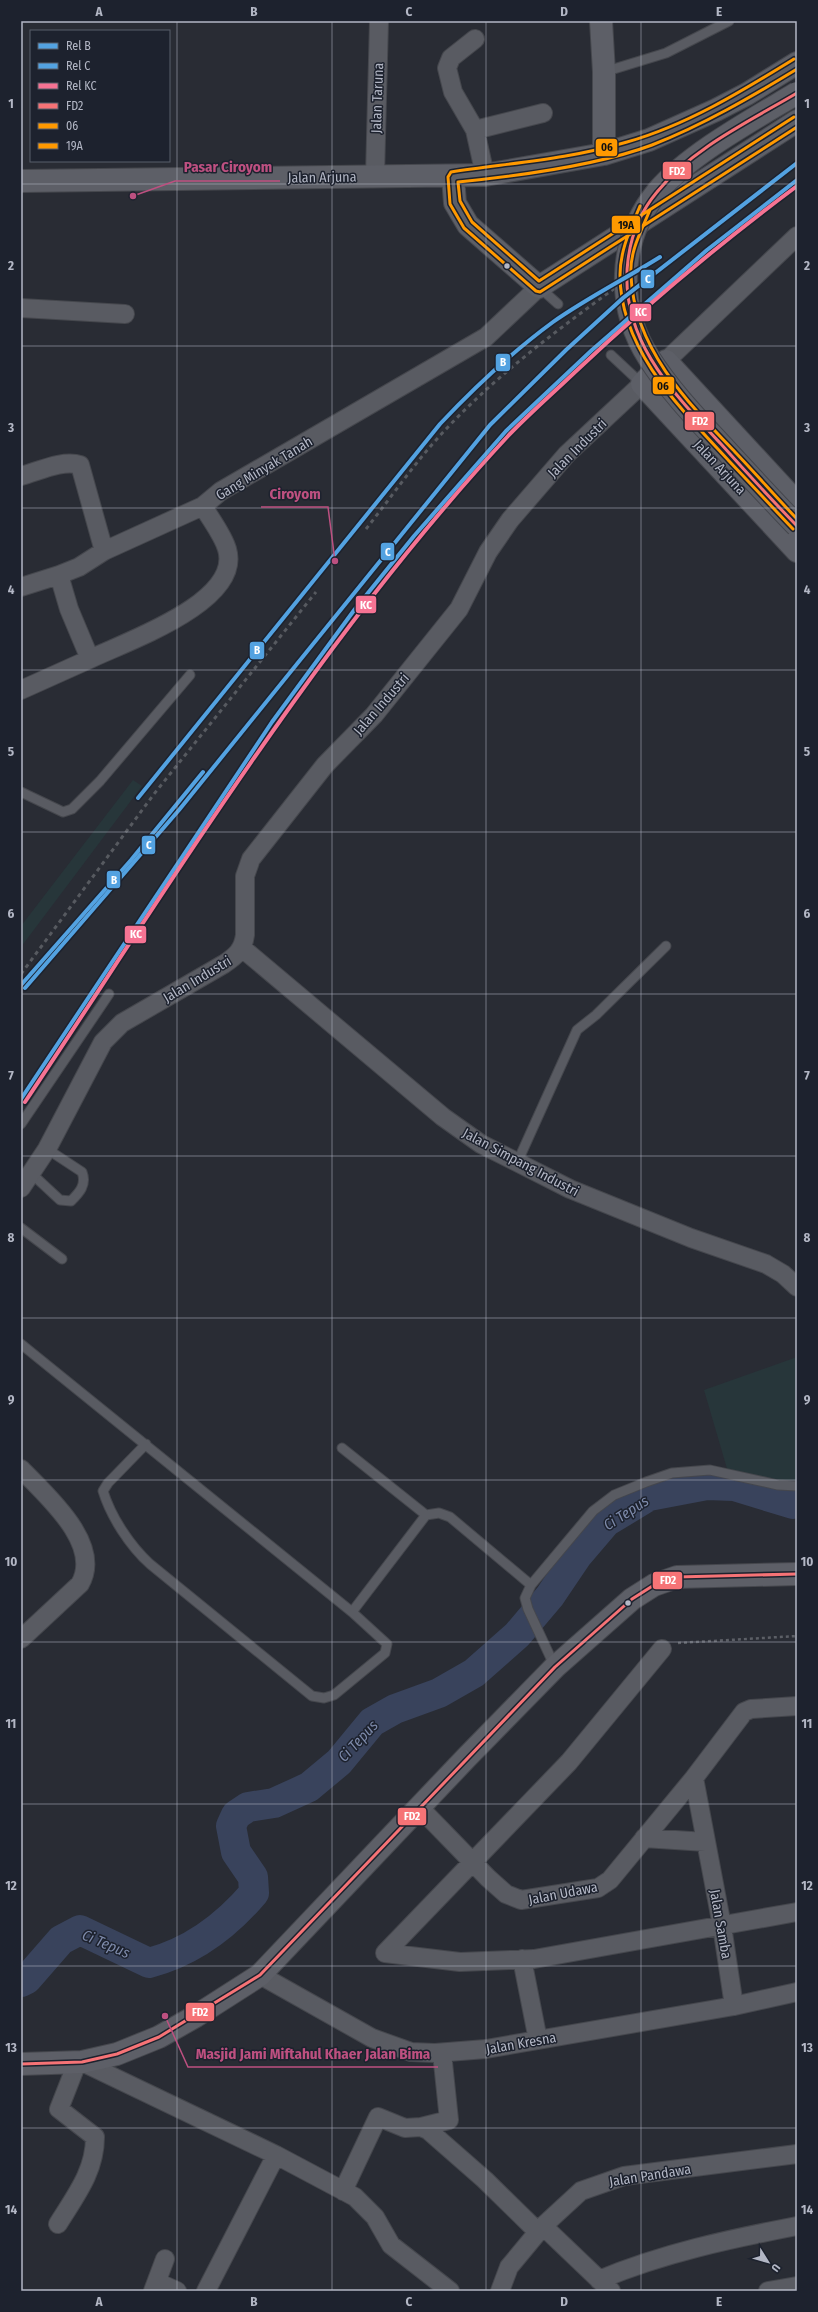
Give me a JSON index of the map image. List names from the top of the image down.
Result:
{
  "streets": {
    "main road": ["Jalan Arjuna", "Jalan Industri"],
    "street": [
      "Jalan Taruna",
      "Gang Minyak Tanah",
      "Jalan Simpang Industri",
      "Jalan Udawa",
      "Jalan Samba",
      "Jalan Kresna",
      "Jalan Pandawa"
    ]
  },
  "crossings": [
    ["Jalan Taruna", "Jalan Arjuna"],
    ["Jalan Arjuna", "Jalan Industri"],
    ["Jalan Industri", "Jalan Simpang Industri"],
    ["Jalan Udawa", "Jalan Samba"],
    ["Jalan Samba", "Jalan Kresna"]
  ],
  "water": ["Ci Tepus"],
  "places": ["Pasar Ciroyom", "Ciroyom", "Masjid Jami Miftahul Khaer Jalan Bima"],
  "lines": [
    "transit line 06",
    "transit line 19A",
    "transit line FD2",
    "rail line C",
    "rail line B",
    "rail line KC"
  ],
  "legend": [
    "Rel B",
    "Rel C",
    "Rel KC",
    "FD2",
    "06",
    "19A"
  ],
  "north": "bottom right",
  "grid": {
    "columns": [
      "A",
      "B",
      "C",
      "D",
      "E"
    ],
    "rows": [
      "1",
      "2",
      "3",
      "4",
      "5",
      "6",
      "7",
      "8",
      "9",
      "10",
      "11",
      "12",
      "13",
      "14"
    ]
  }
}
